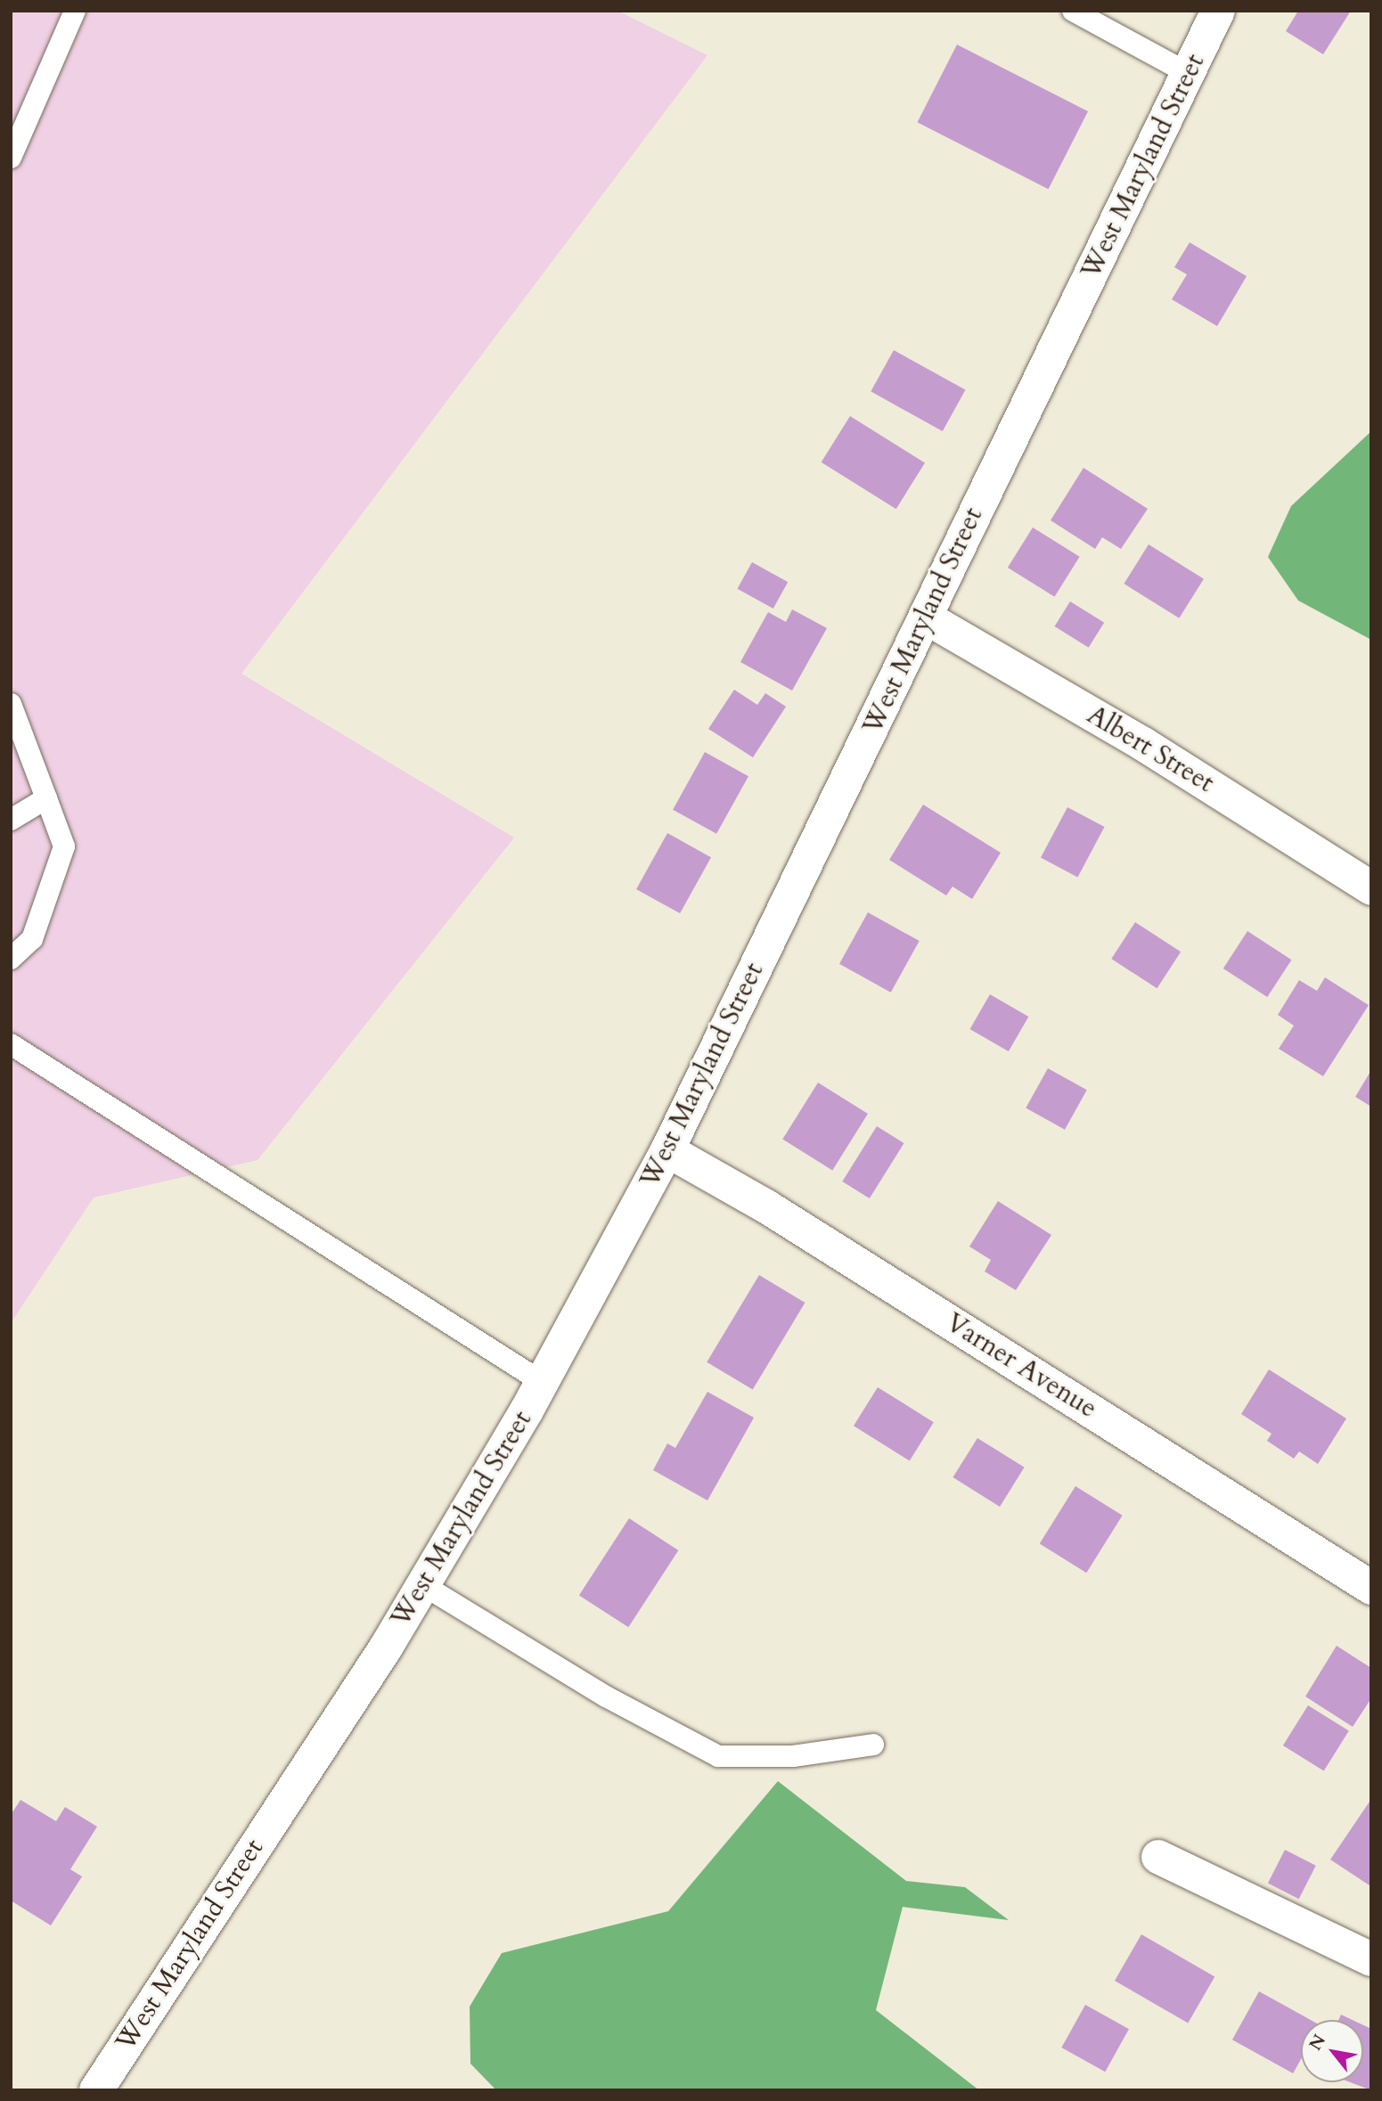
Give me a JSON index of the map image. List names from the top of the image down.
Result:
{
  "streets": {
    "street": ["West Maryland Street", "Albert Street", "Varner Avenue"]
  },
  "crossings": [
    ["West Maryland Street", "Albert Street"],
    ["West Maryland Street", "Varner Avenue"]
  ],
  "north": "top left"
}
